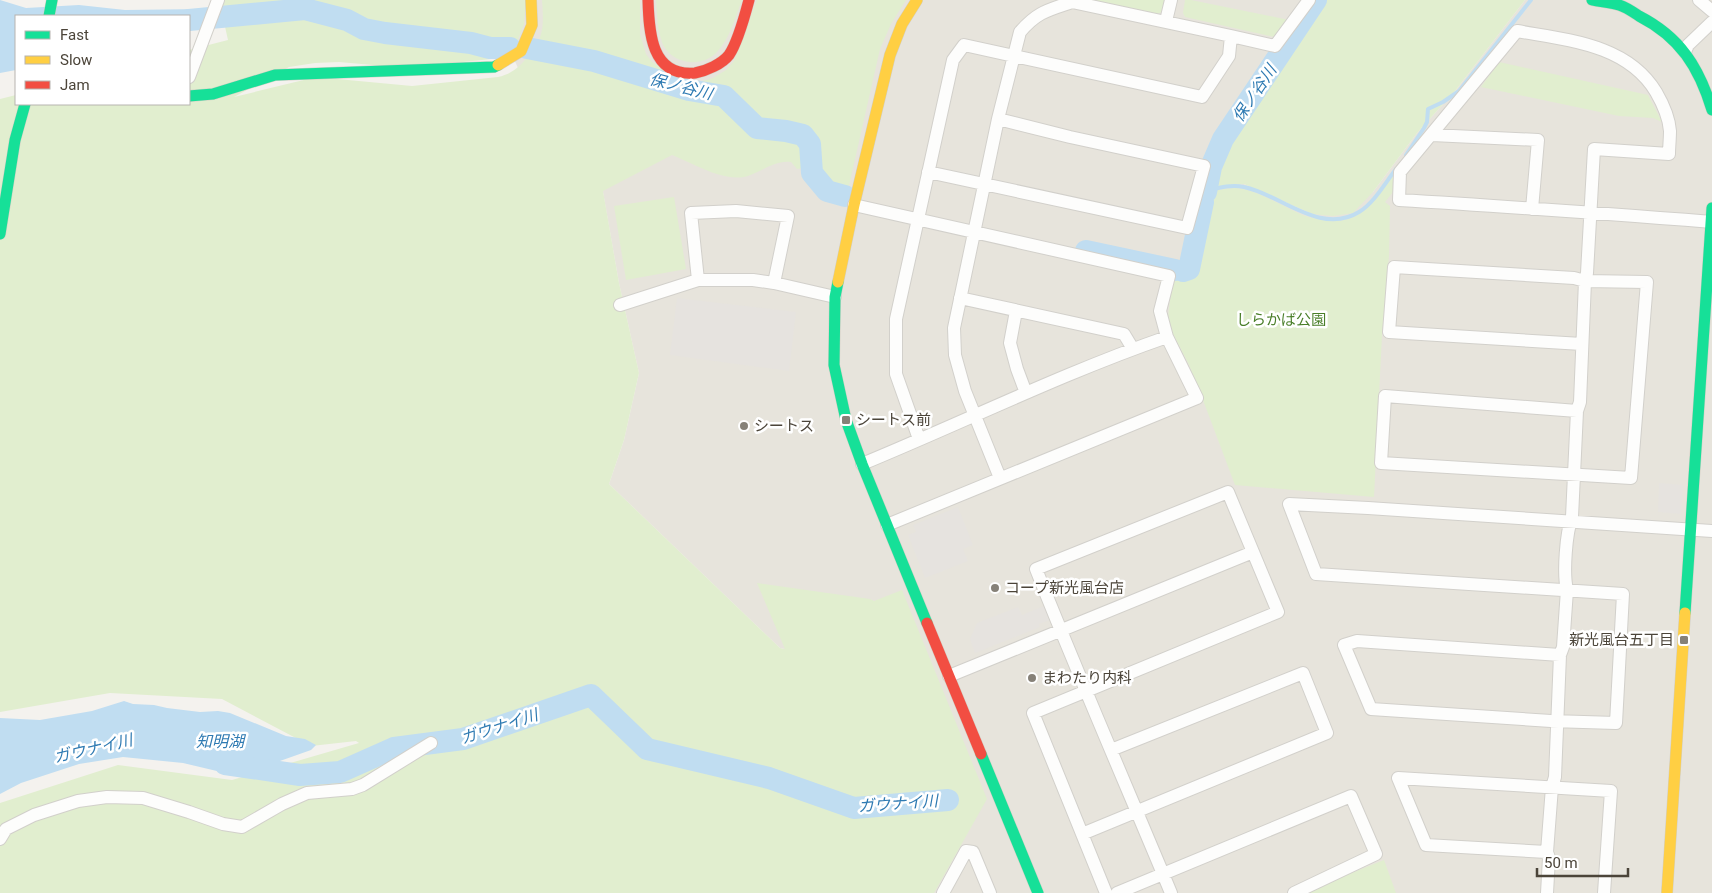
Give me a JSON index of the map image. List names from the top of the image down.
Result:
{
  "water": ["保ノ谷川", "ガウナイ川", "知明湖"],
  "parks": ["しらかば公園"],
  "places": {
    "transit": ["シートス前", "新光風台五丁目"],
    "other": ["シートス", "コープ新光風台店", "まわたり内科"]
  },
  "legend": ["Fast", "Slow", "Jam"],
  "scale_bar": "50 m"
}
